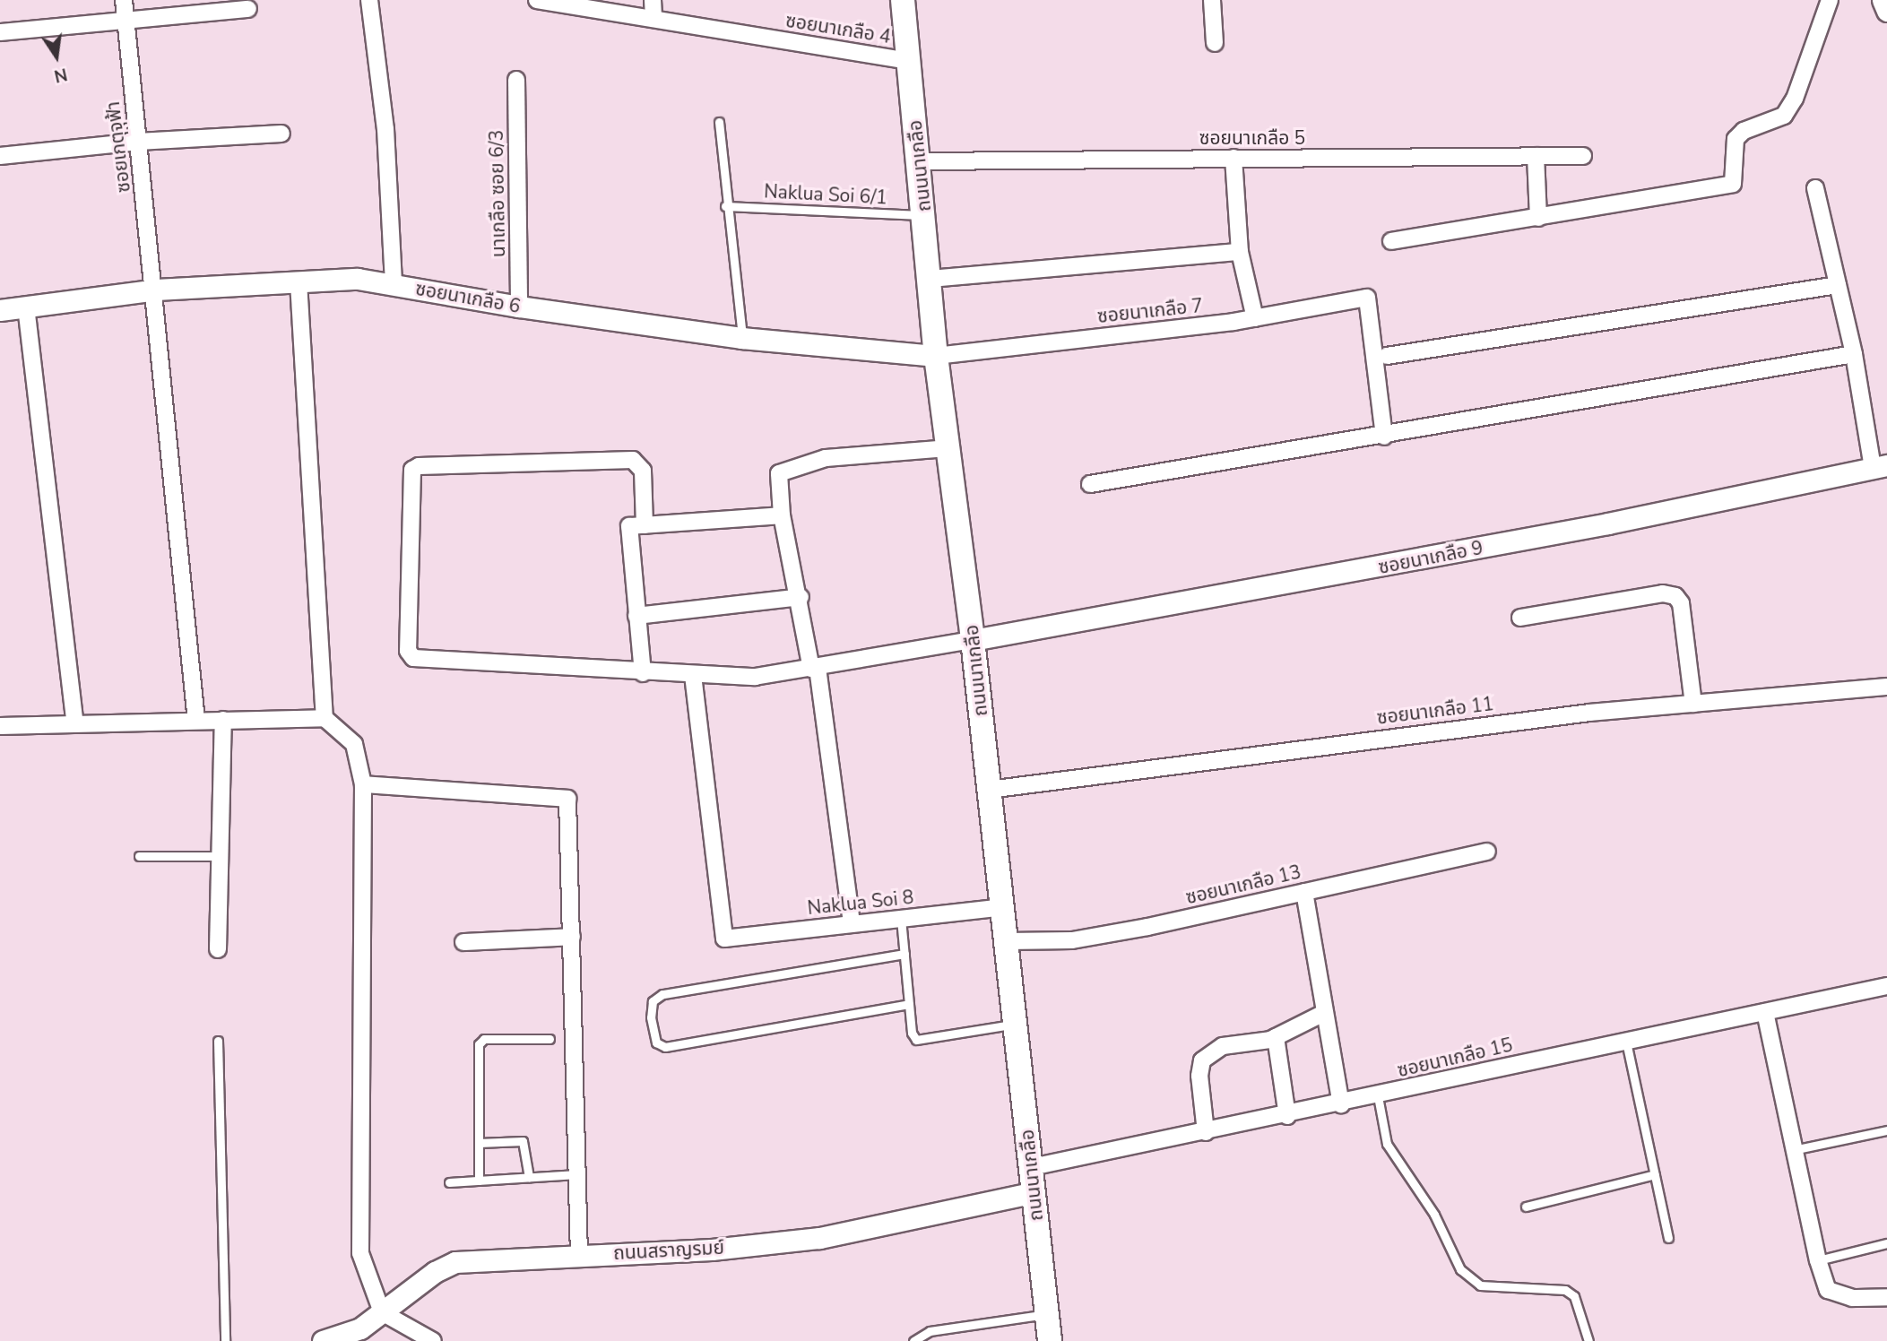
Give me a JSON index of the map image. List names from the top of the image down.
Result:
{
  "streets": {
    "main road": ["ถนนนาเกลือ"],
    "street": [
      "ซอยนาเกลือ 4",
      "ซอยนาเกลือ 5",
      "ซอยเกตุจุฟ้า",
      "นาเกลือ ซอย 6/3",
      "ซอยนาเกลือ 6",
      "ซอยนาเกลือ 7",
      "ซอยนาเกลือ 9",
      "ซอยนาเกลือ 11",
      "ซอยนาเกลือ 13",
      "Naklua Soi 8",
      "ซอยนาเกลือ 15",
      "ถนนสราญรมย์"
    ],
    "lane": ["Naklua Soi 6/1"]
  },
  "crossings": [
    ["ซอยนาเกลือ 4", "ถนนนาเกลือ"],
    ["ซอยนาเกลือ 5", "ถนนนาเกลือ"],
    ["ซอยเกตุจุฟ้า", "ซอยนาเกลือ 6"],
    ["ถนนนาเกลือ", "Naklua Soi 6/1"],
    ["ถนนนาเกลือ", "ซอยนาเกลือ 6"],
    ["ถนนนาเกลือ", "ซอยนาเกลือ 7"],
    ["ถนนนาเกลือ", "ซอยนาเกลือ 9"],
    ["ถนนนาเกลือ", "ซอยนาเกลือ 11"],
    ["ถนนนาเกลือ", "ซอยนาเกลือ 13"],
    ["ถนนนาเกลือ", "Naklua Soi 8"],
    ["ถนนนาเกลือ", "ซอยนาเกลือ 15"],
    ["ถนนนาเกลือ", "ถนนสราญรมย์"],
    ["นาเกลือ ซอย 6/3", "ซอยนาเกลือ 6"],
    ["ซอยนาเกลือ 6", "ซอยนาเกลือ 7"]
  ],
  "north": "bottom"
}
